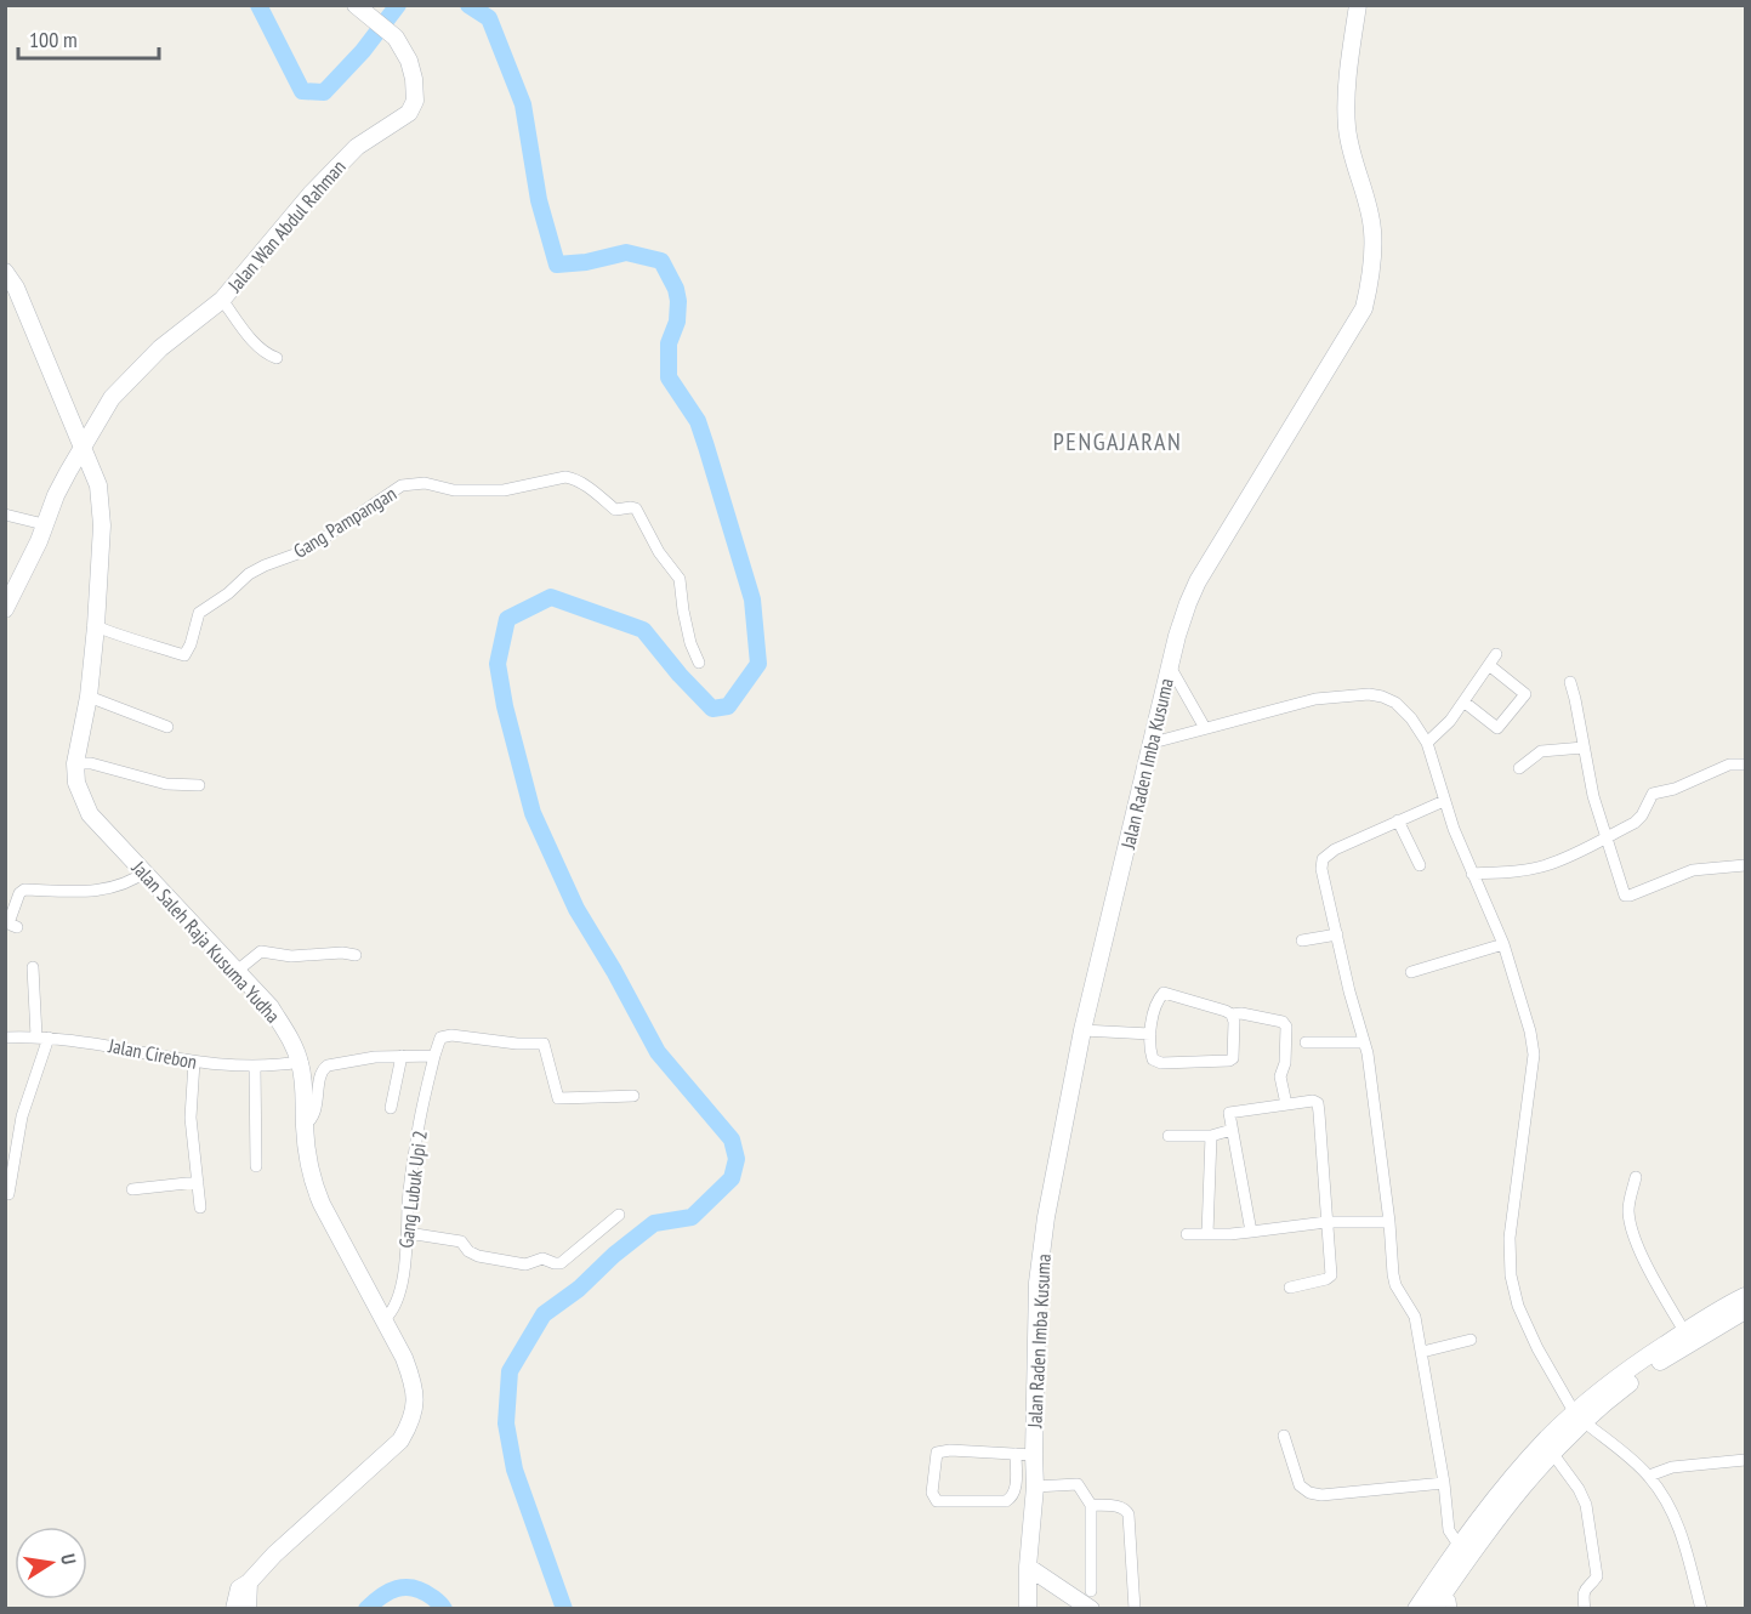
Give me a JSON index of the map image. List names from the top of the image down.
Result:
{
  "streets": {
    "street": [
      "Jalan Wan Abdul Rahman",
      "Gang Pampangan",
      "Jalan Raden Imba Kusuma",
      "Jalan Saleh Raja Kusuma Yudha",
      "Jalan Cirebon",
      "Gang Lubuk Upi 2"
    ]
  },
  "crossings": [
    ["Jalan Wan Abdul Rahman", "Jalan Saleh Raja Kusuma Yudha"],
    ["Gang Pampangan", "Jalan Saleh Raja Kusuma Yudha"],
    ["Jalan Saleh Raja Kusuma Yudha", "Jalan Cirebon"],
    ["Jalan Saleh Raja Kusuma Yudha", "Gang Lubuk Upi 2"]
  ],
  "districts": ["PENGAJARAN"],
  "scale_bar": "100 m",
  "north": "right"
}
